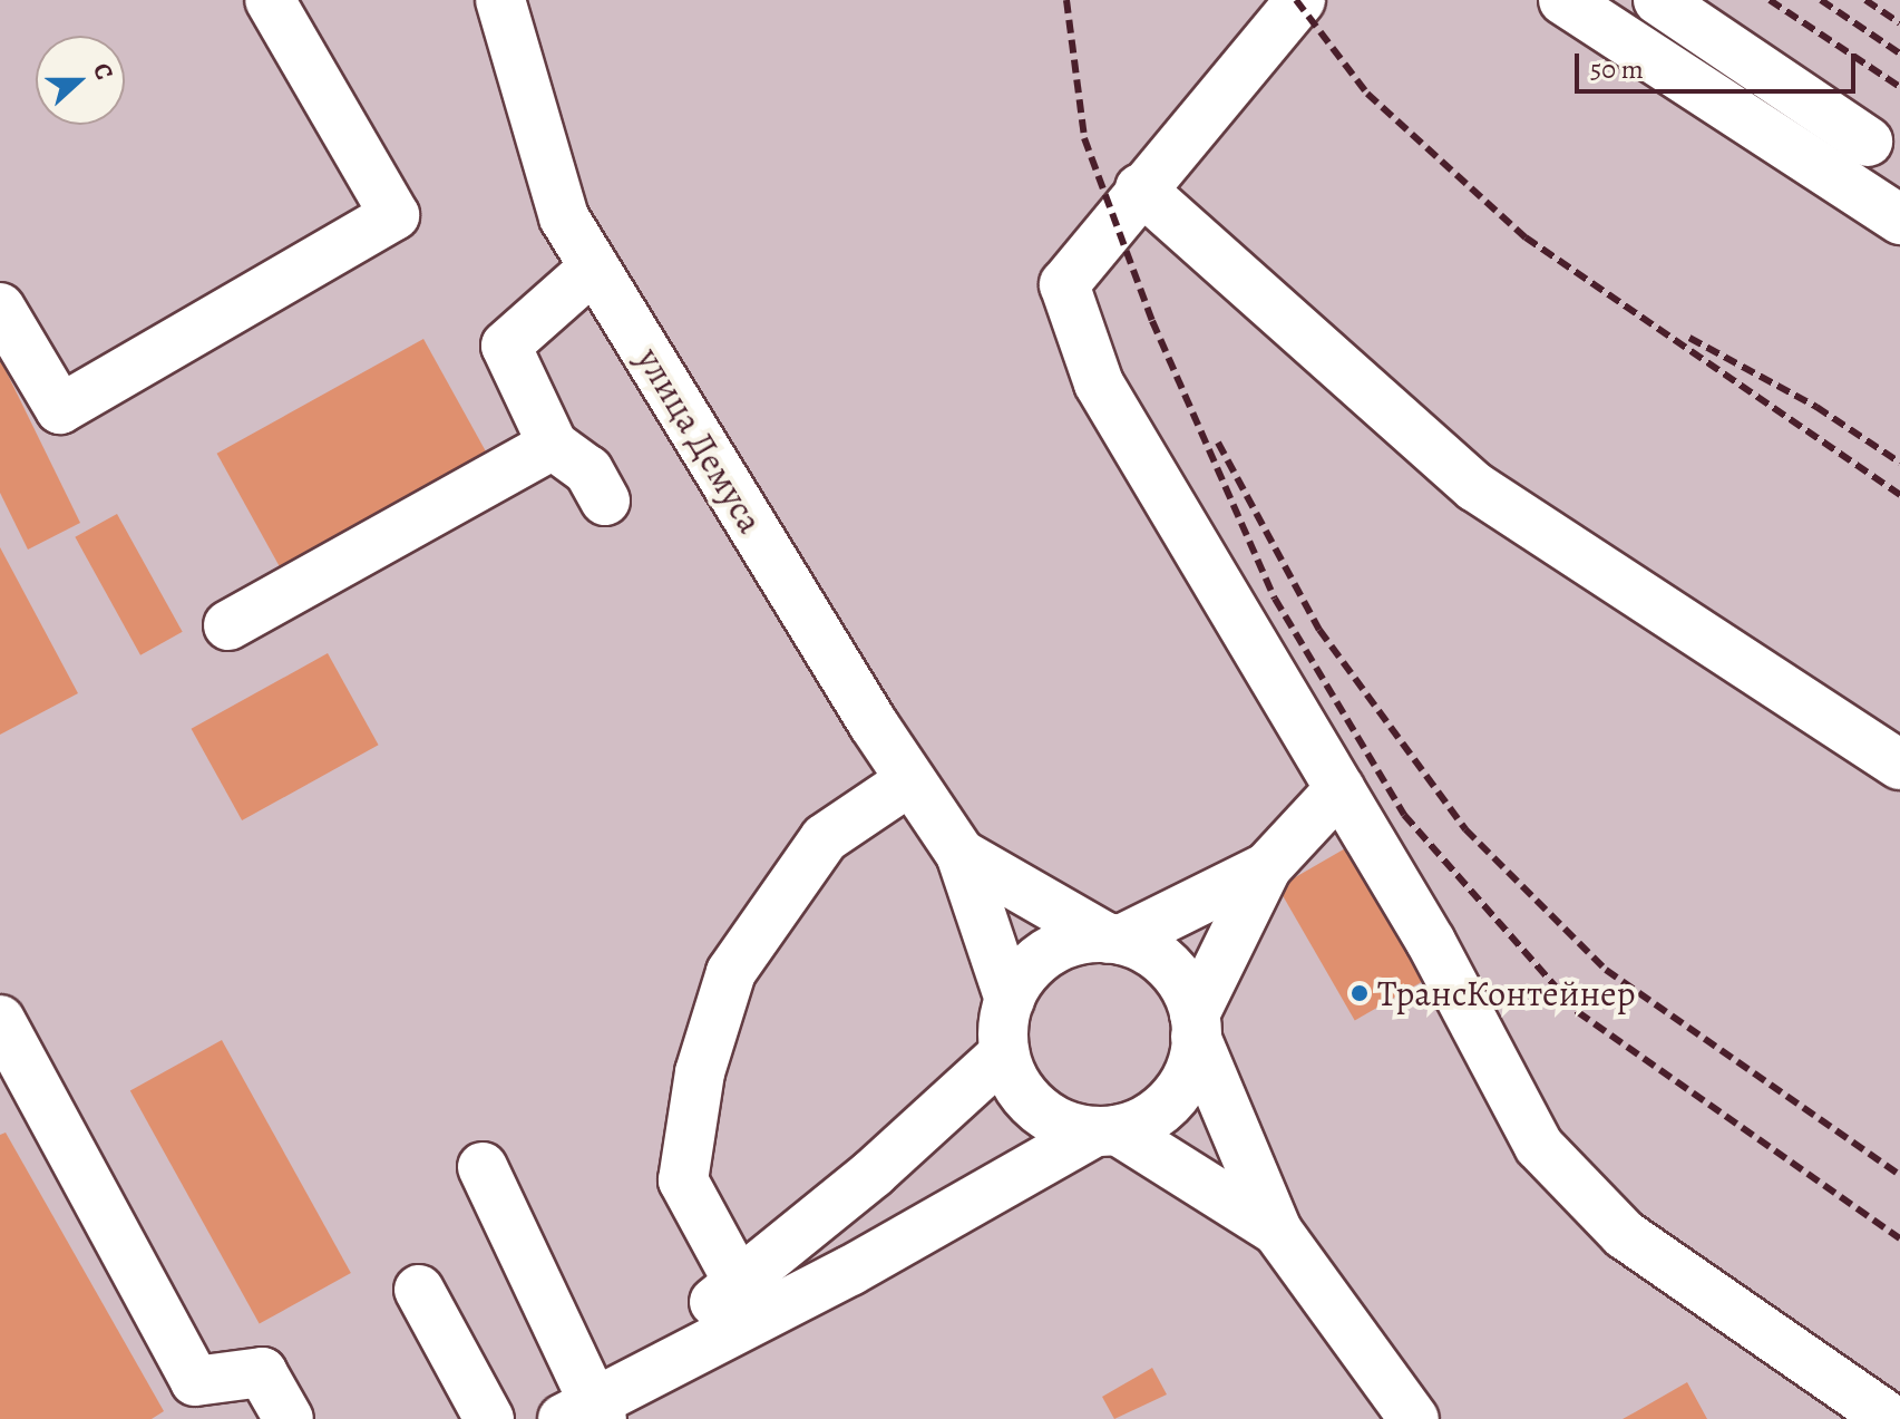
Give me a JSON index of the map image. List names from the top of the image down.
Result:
{
  "streets": {
    "street": ["улица Демуса"]
  },
  "places": ["ТрансКонтейнер"],
  "scale_bar": "50 m",
  "north": "right"
}
